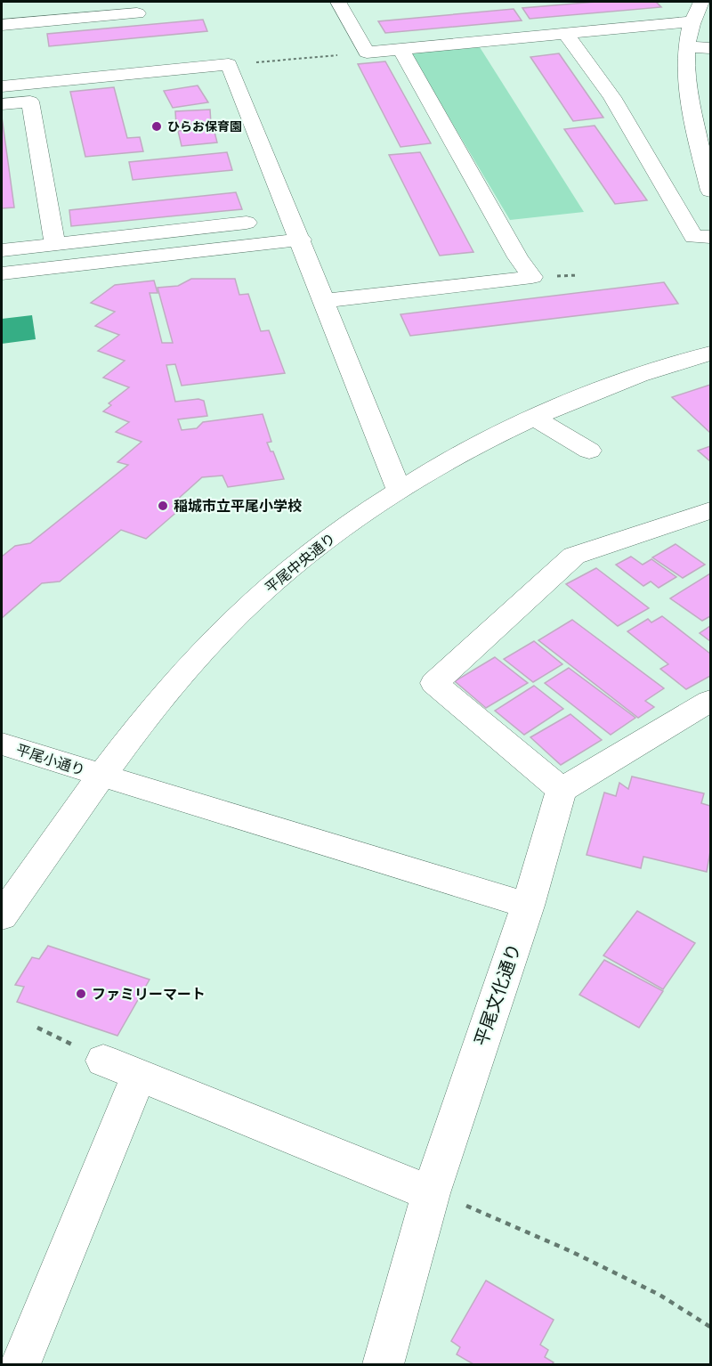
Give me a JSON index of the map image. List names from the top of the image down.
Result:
{
  "streets": {
    "street": ["平尾中央通り", "平尾小通り", "平尾文化通り"]
  },
  "crossings": [
    ["平尾中央通り", "平尾小通り"],
    ["平尾小通り", "平尾文化通り"]
  ],
  "places": ["ひらお保育園", "稲城市立平尾小学校", "ファミリーマート"]
}
